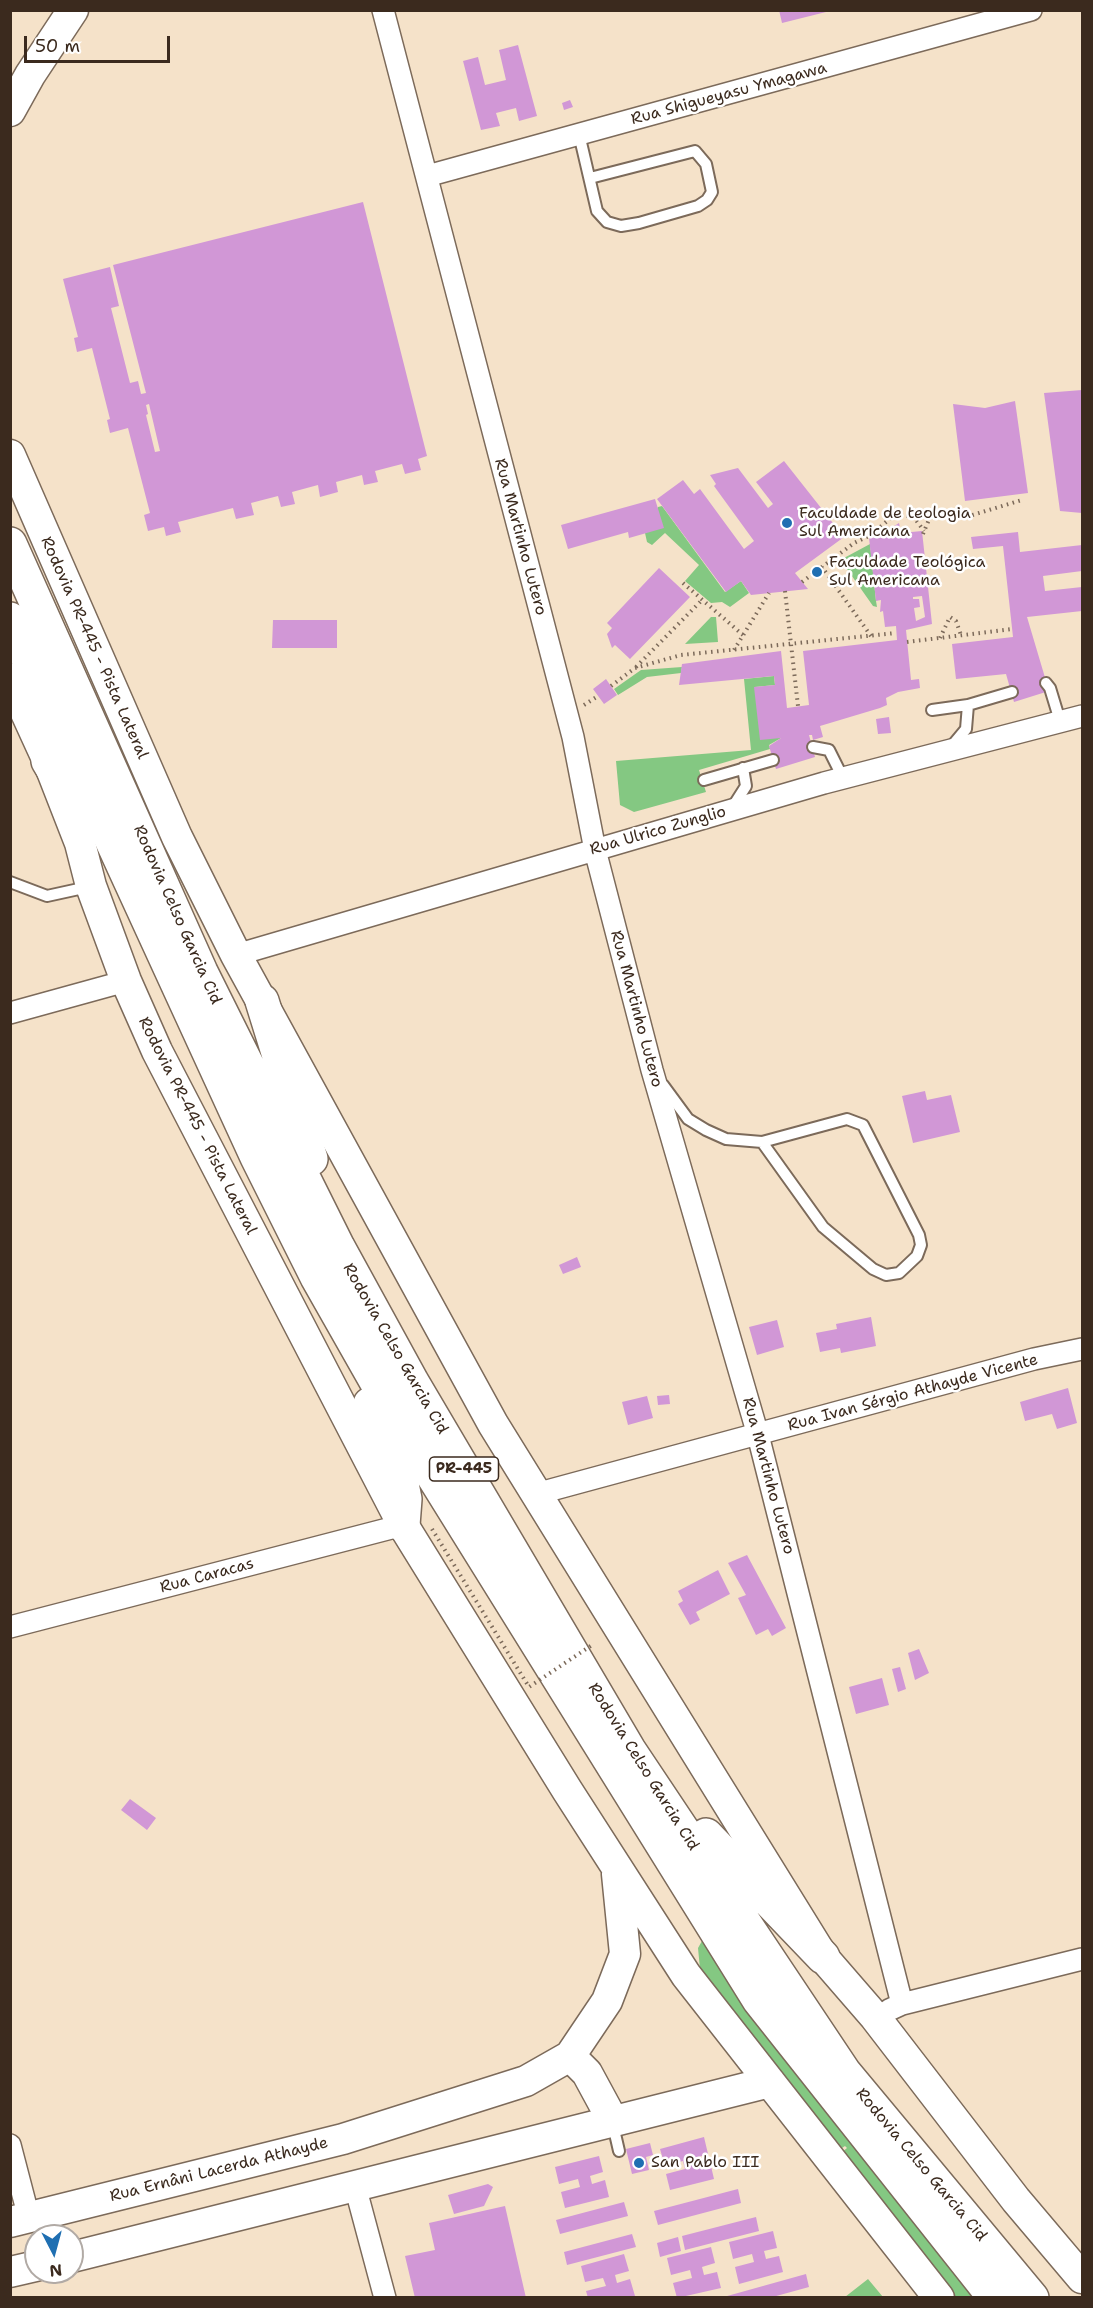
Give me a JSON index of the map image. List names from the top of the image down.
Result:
{
  "streets": {
    "highway": ["Rodovia Celso Garcia Cid", "PR-445"],
    "street": [
      "Rua Shigueyasu Ymagawa",
      "Rua Martinho Lutero",
      "Rodovia PR-445 - Pista Lateral",
      "Rua Ulrico Zunglio",
      "Rua Ivan Sérgio Athayde Vicente",
      "Rua Caracas",
      "Rua Ernâni Lacerda Athayde"
    ]
  },
  "crossings": [
    ["Rua Shigueyasu Ymagawa", "Rua Martinho Lutero"],
    ["Rua Martinho Lutero", "Rua Ulrico Zunglio"],
    ["Rua Martinho Lutero", "Rua Ivan Sérgio Athayde Vicente"],
    ["Rodovia PR-445 - Pista Lateral", "Rua Ulrico Zunglio"],
    ["Rodovia PR-445 - Pista Lateral", "PR-445"],
    ["Rodovia PR-445 - Pista Lateral", "Rua Caracas"],
    ["Rua Ivan Sérgio Athayde Vicente", "PR-445"]
  ],
  "places": ["Faculdade de teologia Sul Americana", "Faculdade Teológica Sul Americana", "San Pablo III"],
  "scale_bar": "50 m",
  "north": "bottom"
}
